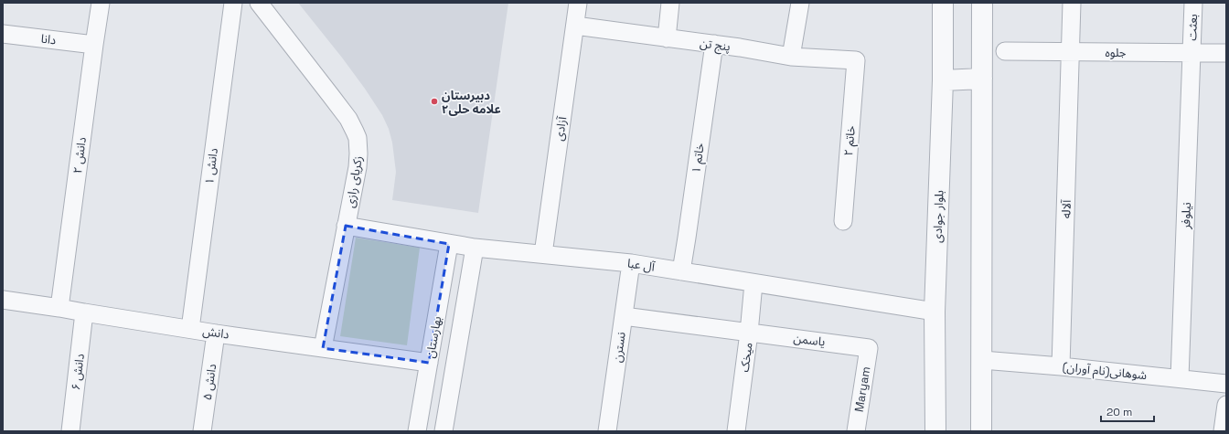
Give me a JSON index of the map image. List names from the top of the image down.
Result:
{
  "streets": {
    "street": [
      "بعثت",
      "دانا",
      "پنج تن",
      "جلوه",
      "آزادی",
      "خاتم ۲",
      "دانش ۲",
      "خاتم ۱",
      "دانش ۱",
      "زکریای رازی",
      "آلاله",
      "نیلوفر",
      "بلوار جوادی",
      "آل عبا",
      "دانش",
      "بهارستان",
      "یاسمن",
      "نسترن",
      "میخک",
      "شوهانی(نام آوران)",
      "دانش ۶",
      "دانش ۵",
      "Maryam"
    ]
  },
  "crossings": [
    ["بعثت", "جلوه"],
    ["بعثت", "نیلوفر"],
    ["دانا", "دانش ۲"],
    ["پنج تن", "آزادی"],
    ["پنج تن", "خاتم ۲"],
    ["پنج تن", "خاتم ۱"],
    ["جلوه", "آلاله"],
    ["جلوه", "نیلوفر"],
    ["آزادی", "آل عبا"],
    ["دانش ۲", "دانش"],
    ["خاتم ۱", "آل عبا"],
    ["دانش ۱", "دانش"],
    ["زکریای رازی", "آل عبا"],
    ["زکریای رازی", "دانش"],
    ["آلاله", "شوهانی(نام آوران)"],
    ["نیلوفر", "شوهانی(نام آوران)"],
    ["بلوار جوادی", "آل عبا"],
    ["آل عبا", "بهارستان"],
    ["آل عبا", "نسترن"],
    ["آل عبا", "میخک"],
    ["دانش", "بهارستان"],
    ["دانش", "دانش ۶"],
    ["دانش", "دانش ۵"],
    ["یاسمن", "نسترن"],
    ["یاسمن", "میخک"],
    ["یاسمن", "Maryam"]
  ],
  "places": ["دبیرستان علامه حلی۲"],
  "scale_bar": "20 m"
}
